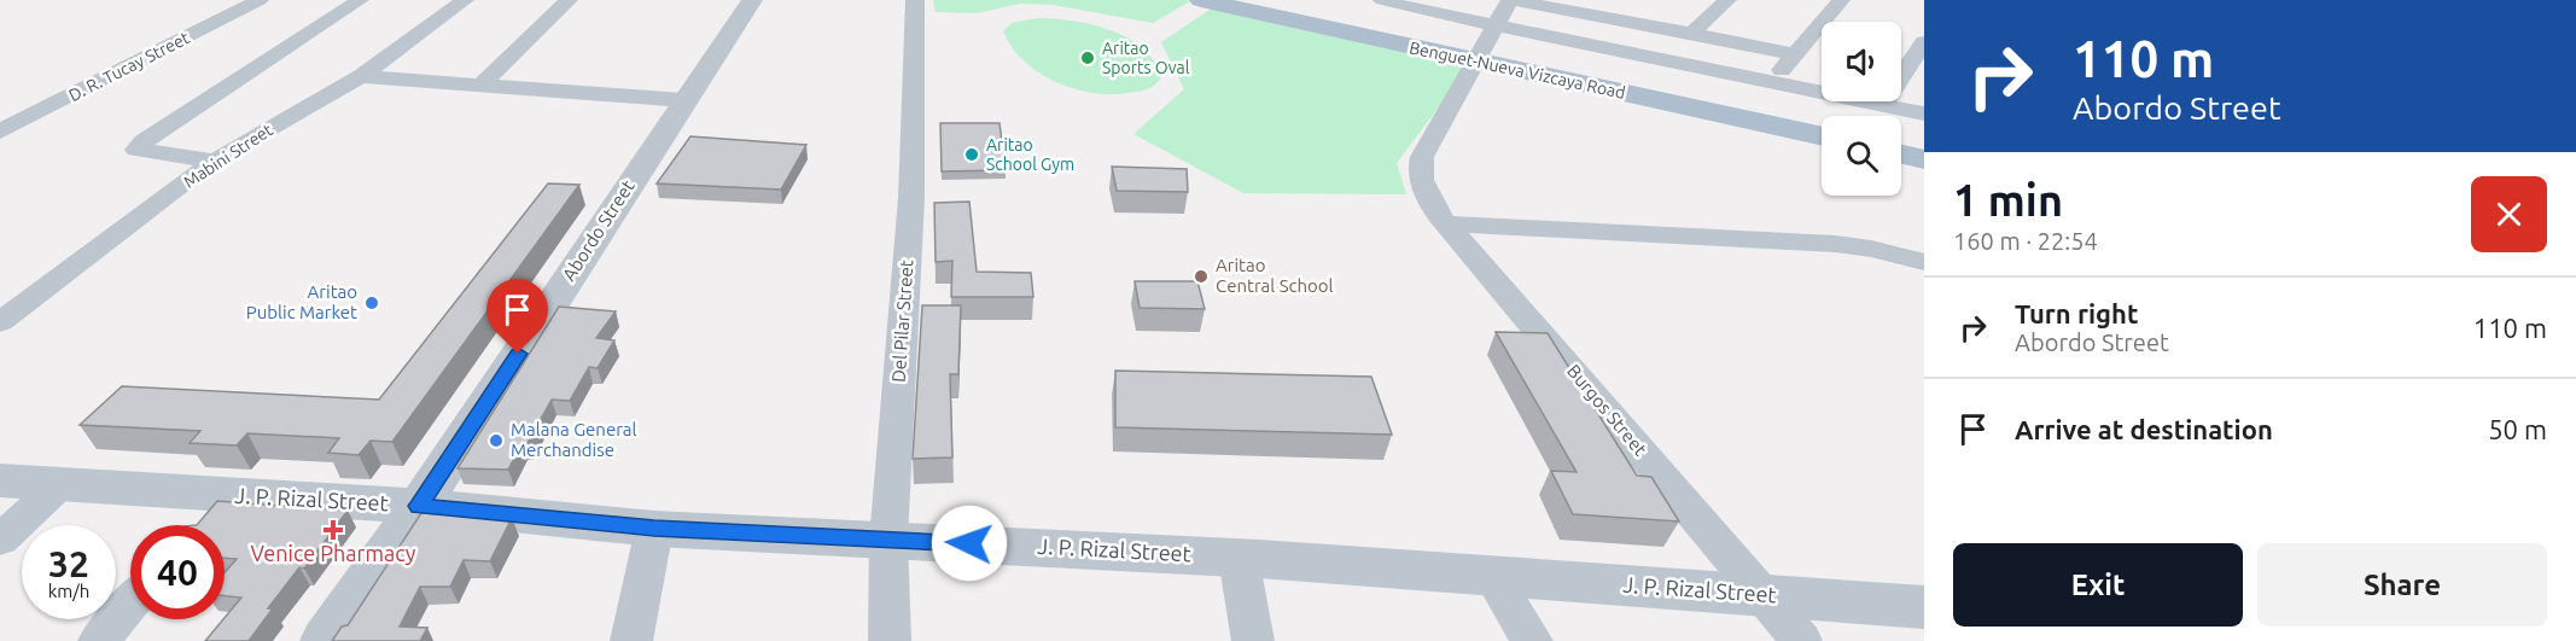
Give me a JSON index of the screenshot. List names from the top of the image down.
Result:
{
  "streets": {
    "main road": ["Benguet-Nueva Vizcaya Road"],
    "street": [
      "D. R. Tucay Street",
      "Mabini Street",
      "Abordo Street",
      "Del Pilar Street",
      "Burgos Street",
      "J. P. Rizal Street"
    ]
  },
  "crossings": [
    ["Benguet-Nueva Vizcaya Road", "Burgos Street"],
    ["Abordo Street", "J. P. Rizal Street"],
    ["Del Pilar Street", "J. P. Rizal Street"],
    ["Burgos Street", "J. P. Rizal Street"]
  ],
  "places": {
    "other": [
      "Aritao Sports Oval",
      "Aritao School Gym",
      "Aritao Central School",
      "Aritao Public Market",
      "Malana General Merchandise"
    ],
    "health": ["Venice Pharmacy"]
  },
  "page": {
    "turn": ["110 m", "Abordo Street"],
    "heading": ["1 min", "160 m · 22:54"],
    "list": [
      {
        "name": "Turn right",
        "note": "Abordo Street",
        "value": "110 m"
      },
      {
        "name": "Arrive at destination",
        "value": "50 m"
      }
    ],
    "speed": "32 km/h",
    "limit": "40",
    "buttons": ["Exit", "Share"]
  }
}
